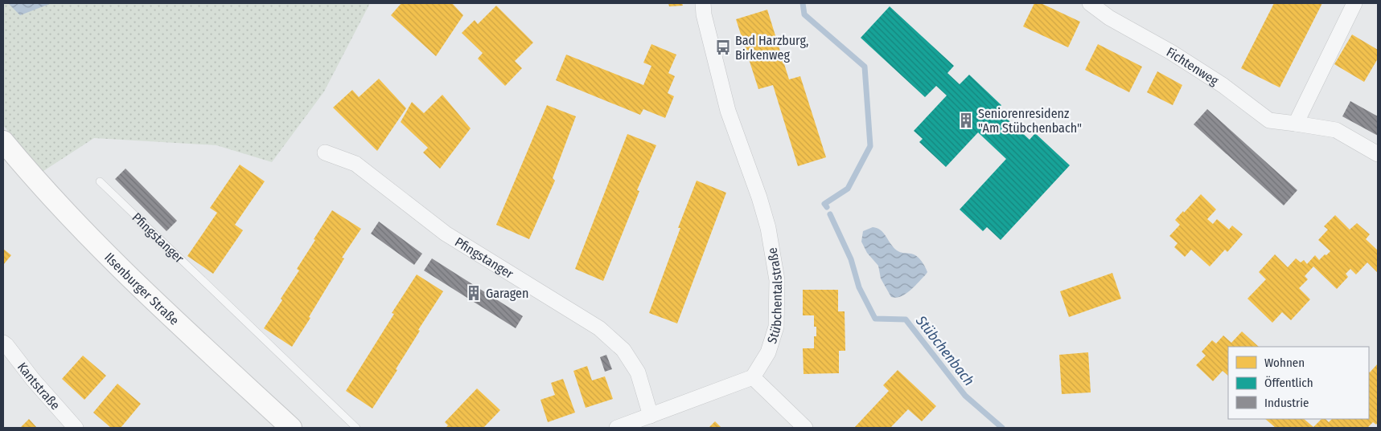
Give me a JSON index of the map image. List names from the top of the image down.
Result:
{
  "streets": {
    "main road": ["Ilsenburger Straße"],
    "street": [
      "Fichtenweg",
      "Pfingstanger",
      "Stübchentalstraße",
      "Kantstraße"
    ]
  },
  "water": ["Stübchenbach"],
  "places": {
    "bus stop": ["Bad Harzburg, Birkenweg"],
    "building": ["Seniorenresidenz \"Am Stübchenbach\"", "Garagen"]
  },
  "legend": ["Wohnen", "Öffentlich", "Industrie"]
}
